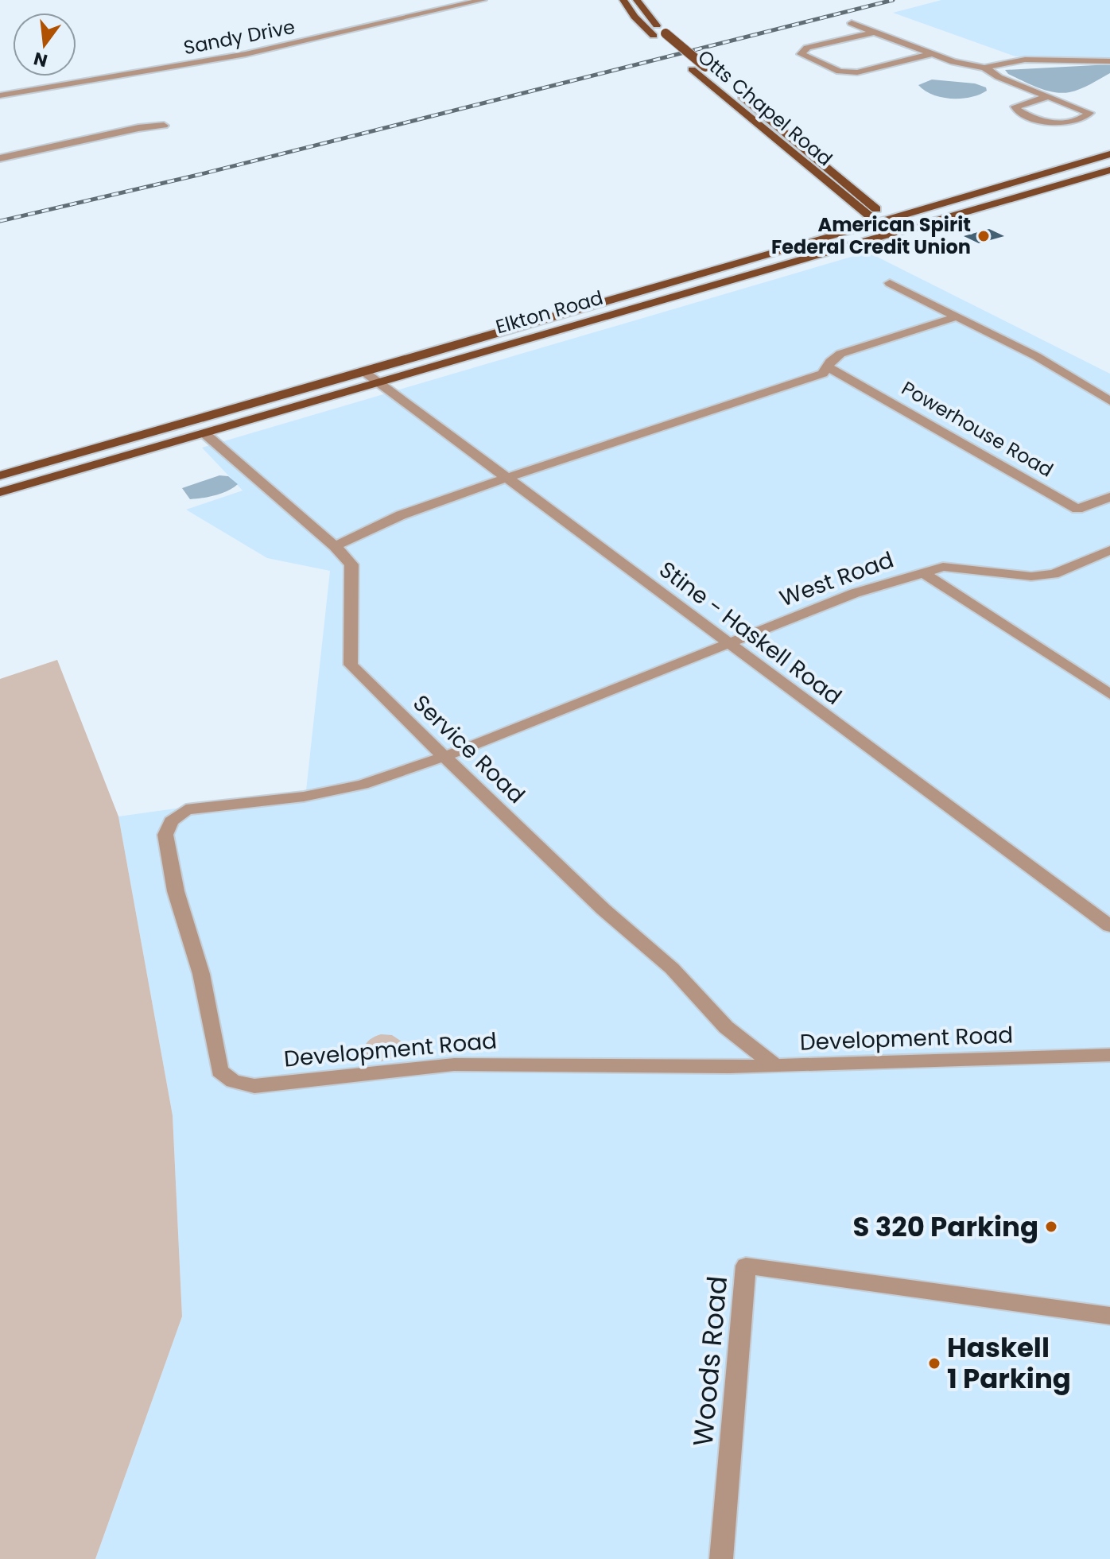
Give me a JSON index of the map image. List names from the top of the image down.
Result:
{
  "streets": {
    "main road": ["Otts Chapel Road", "Elkton Road"],
    "street": [
      "Sandy Drive",
      "Powerhouse Road",
      "West Road",
      "Stine - Haskell Road",
      "Service Road",
      "Development Road",
      "Woods Road"
    ]
  },
  "crossings": [
    ["Otts Chapel Road", "Elkton Road"],
    ["Elkton Road", "Stine - Haskell Road"],
    ["Elkton Road", "Service Road"],
    ["West Road", "Stine - Haskell Road"],
    ["West Road", "Service Road"],
    ["West Road", "Development Road"],
    ["Service Road", "Development Road"]
  ],
  "places": ["American Spirit Federal Credit Union", "S 320 Parking", "Haskell 1 Parking"],
  "north": "bottom"
}
